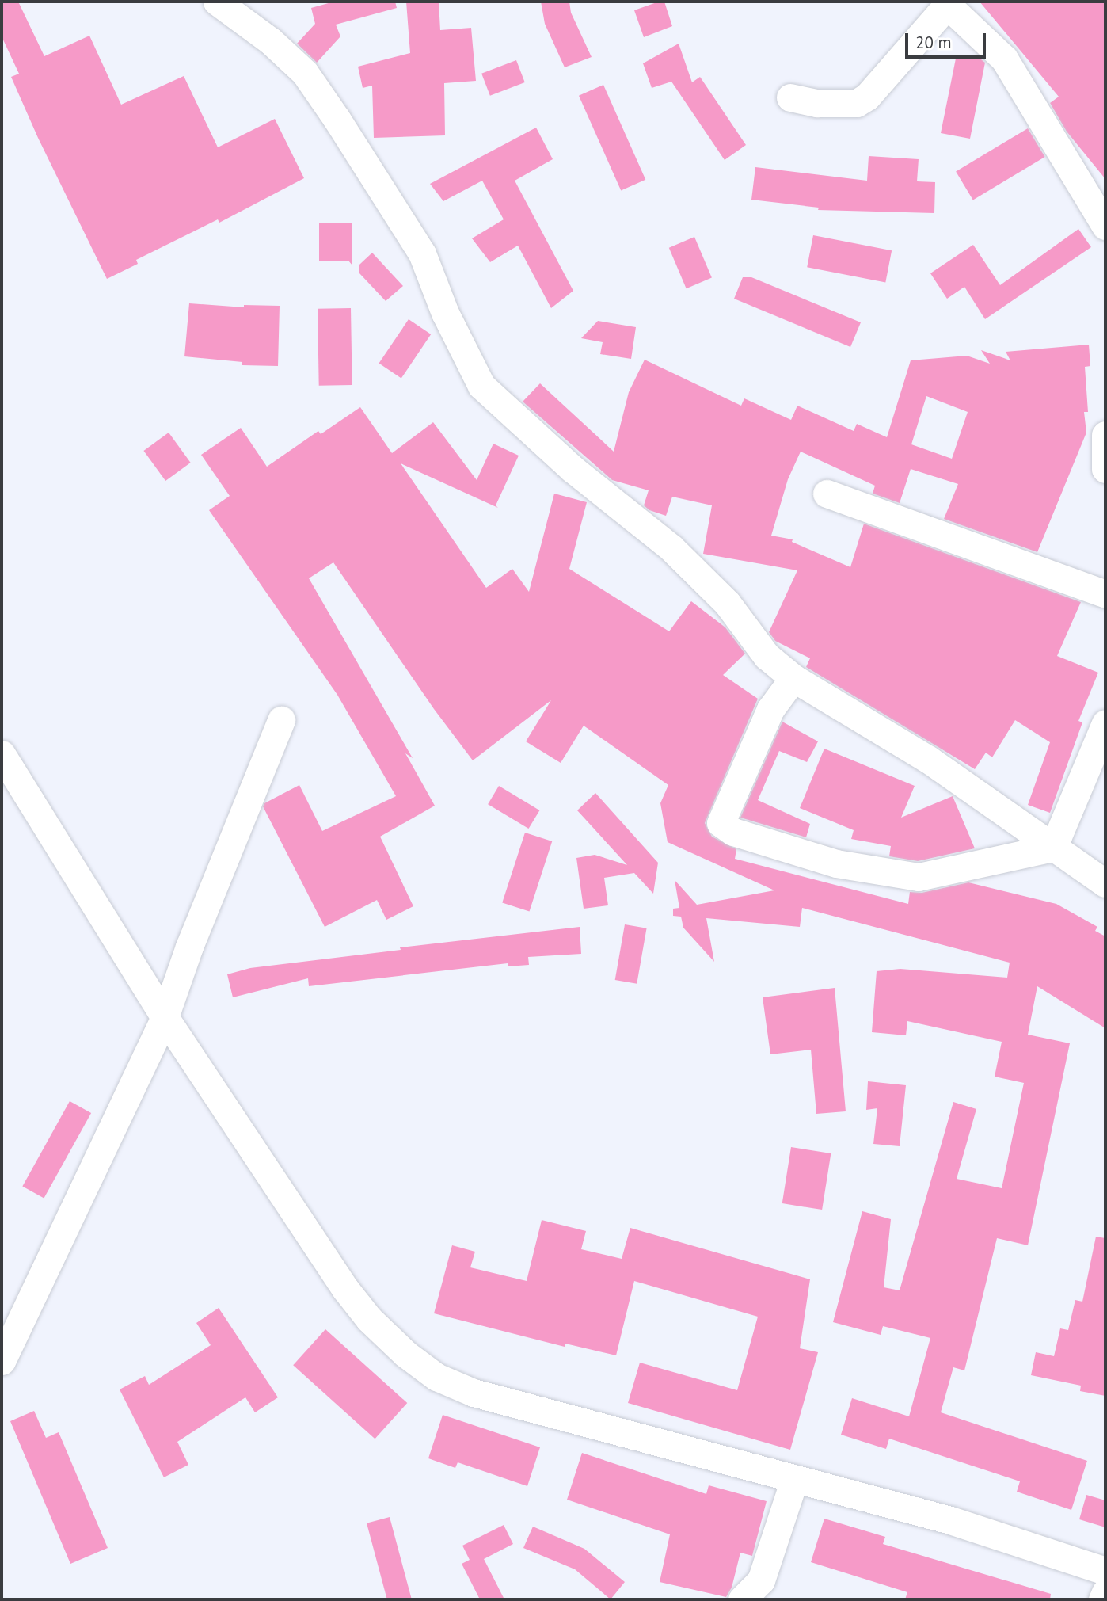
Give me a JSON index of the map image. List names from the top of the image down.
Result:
{
  "scale_bar": "20 m"
}
